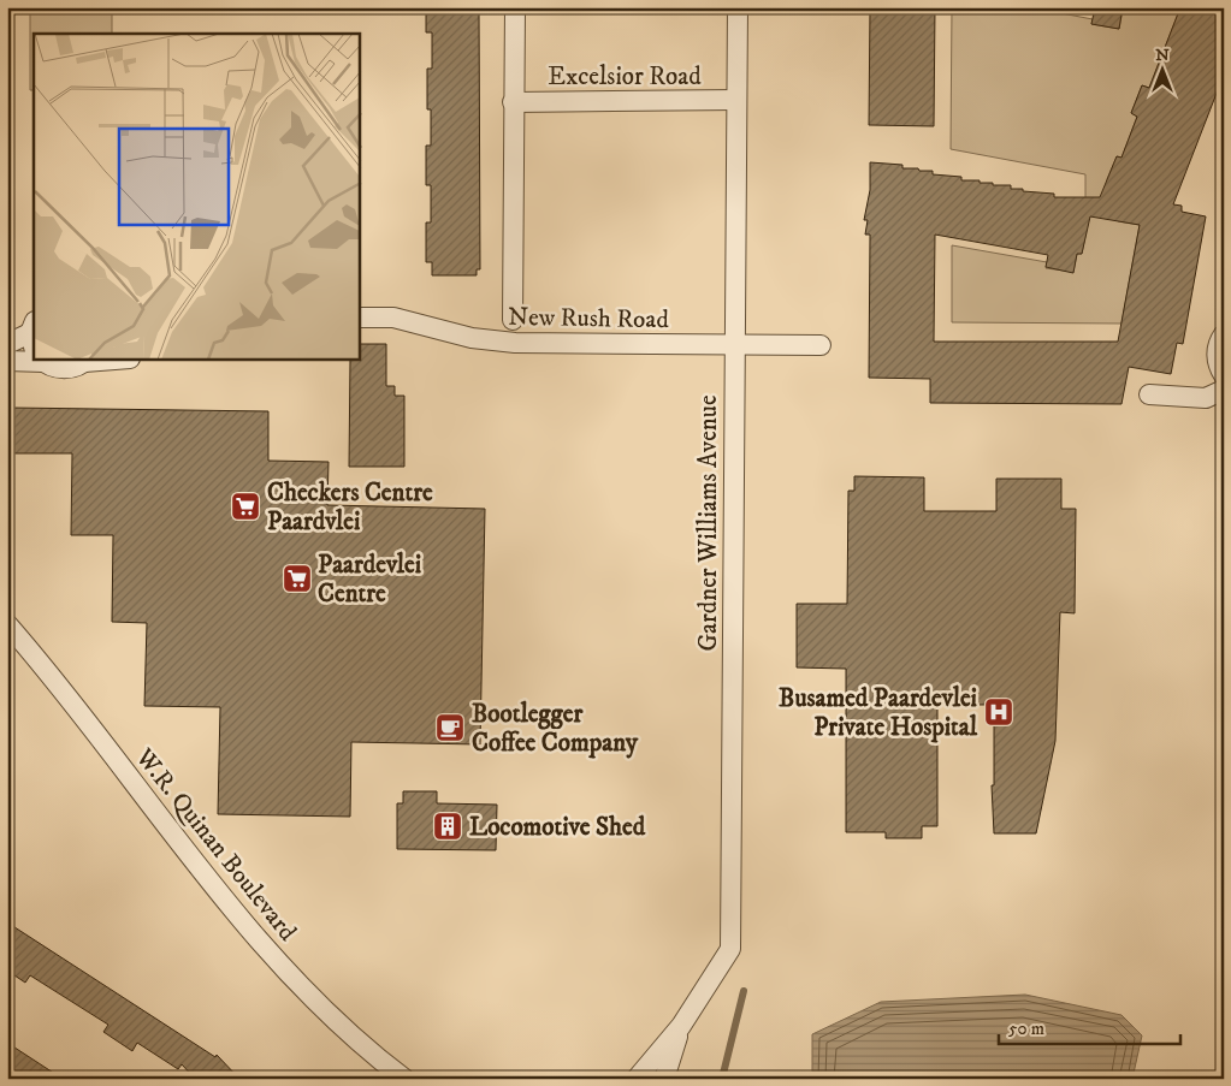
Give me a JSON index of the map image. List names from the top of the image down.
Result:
{
  "streets": {
    "street": [
      "Excelsior Road",
      "New Rush Road",
      "Gardner Williams Avenue",
      "W.R. Quinan Boulevard"
    ]
  },
  "crossings": [
    ["Excelsior Road", "Gardner Williams Avenue"],
    ["New Rush Road", "Gardner Williams Avenue"]
  ],
  "places": {
    "supermarket": ["Checkers Centre Paardvlei", "Paardevlei Centre"],
    "hospital": ["Busamed Paardevlei Private Hospital"],
    "cafe": ["Bootlegger Coffee Company"],
    "building": ["Locomotive Shed"]
  },
  "scale_bar": "50 m",
  "north": "top"
}
